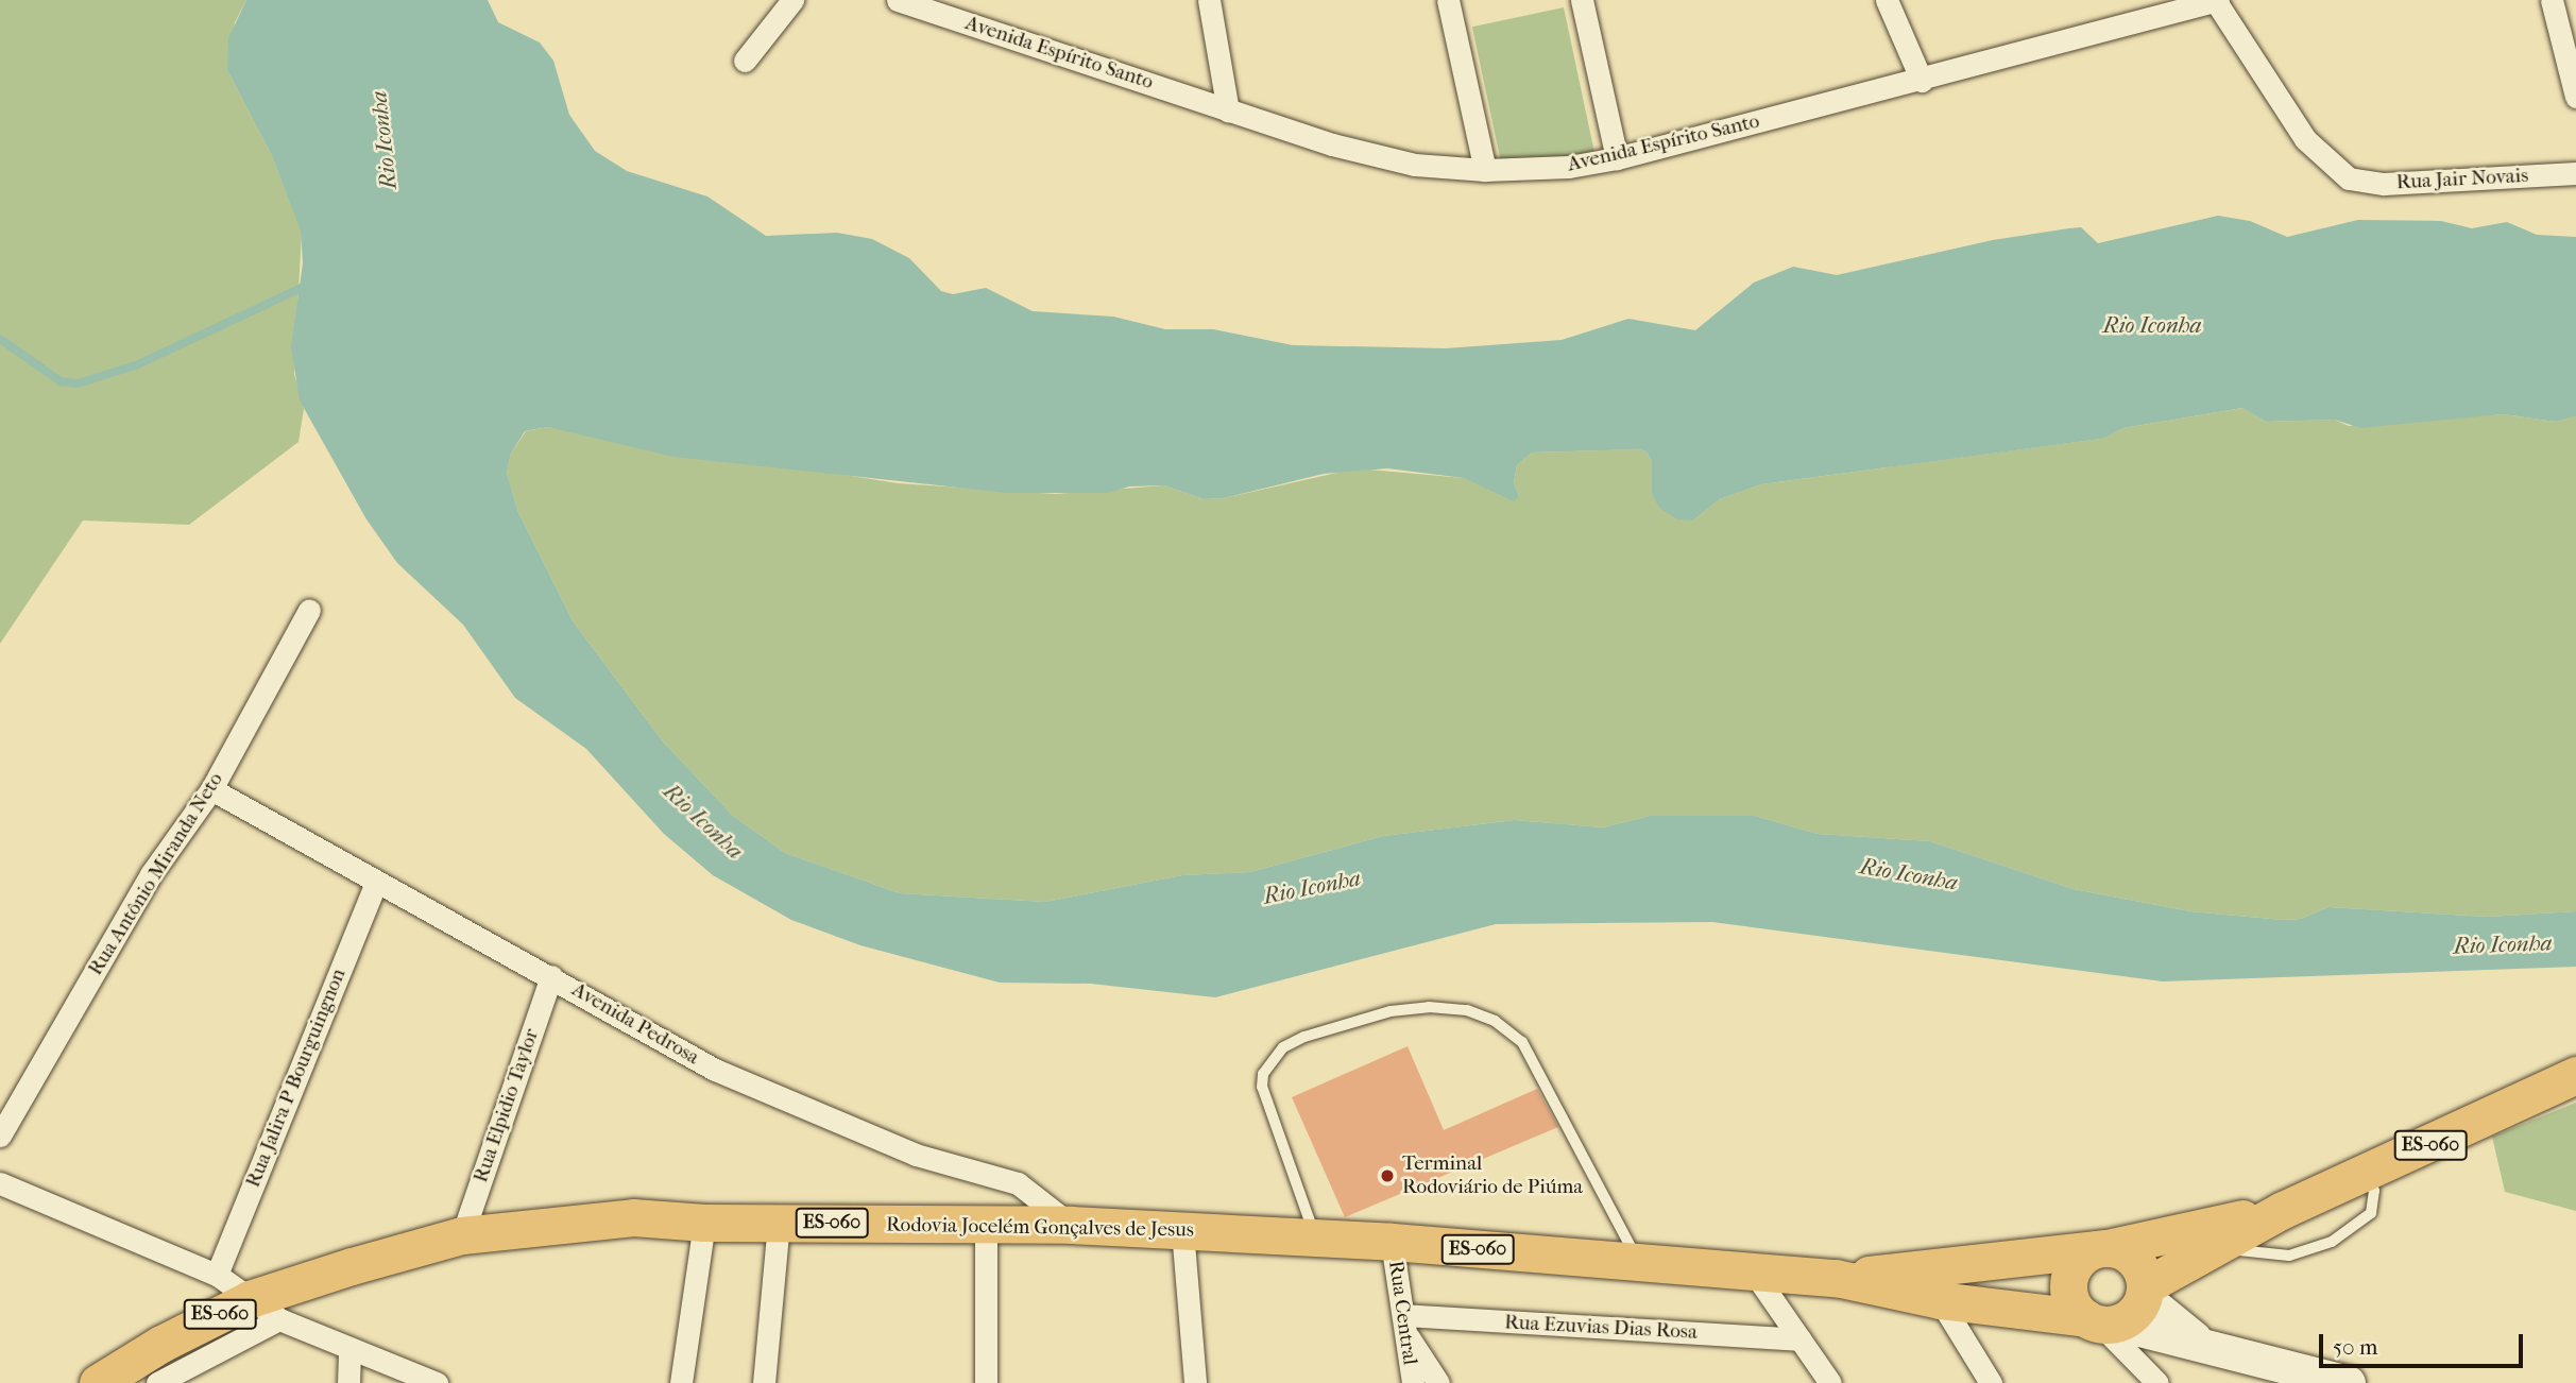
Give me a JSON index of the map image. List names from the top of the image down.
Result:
{
  "streets": {
    "main road": ["ES-060", "Rodovia Jocelém Gonçalves de Jesus"],
    "street": [
      "Avenida Espírito Santo",
      "Rua Jair Novais",
      "Rua Antônio Miranda Neto",
      "Avenida Pedrosa",
      "Rua Jalira P Bourguingnon",
      "Rua Elpidio Taylor",
      "Rua Central",
      "Rua Ezuvias Dias Rosa"
    ]
  },
  "crossings": [
    ["Avenida Espírito Santo", "Rua Jair Novais"],
    ["Rua Antônio Miranda Neto", "Avenida Pedrosa"],
    ["Avenida Pedrosa", "Rua Jalira P Bourguingnon"],
    ["Avenida Pedrosa", "Rua Elpidio Taylor"],
    ["Avenida Pedrosa", "Rodovia Jocelém Gonçalves de Jesus"],
    ["Rua Elpidio Taylor", "Rodovia Jocelém Gonçalves de Jesus"],
    ["ES-060", "Rodovia Jocelém Gonçalves de Jesus"],
    ["Rodovia Jocelém Gonçalves de Jesus", "Rua Central"],
    ["Rua Central", "Rua Ezuvias Dias Rosa"]
  ],
  "water": ["Rio Iconha"],
  "places": ["Terminal Rodoviário de Piúma"],
  "scale_bar": "50 m"
}
